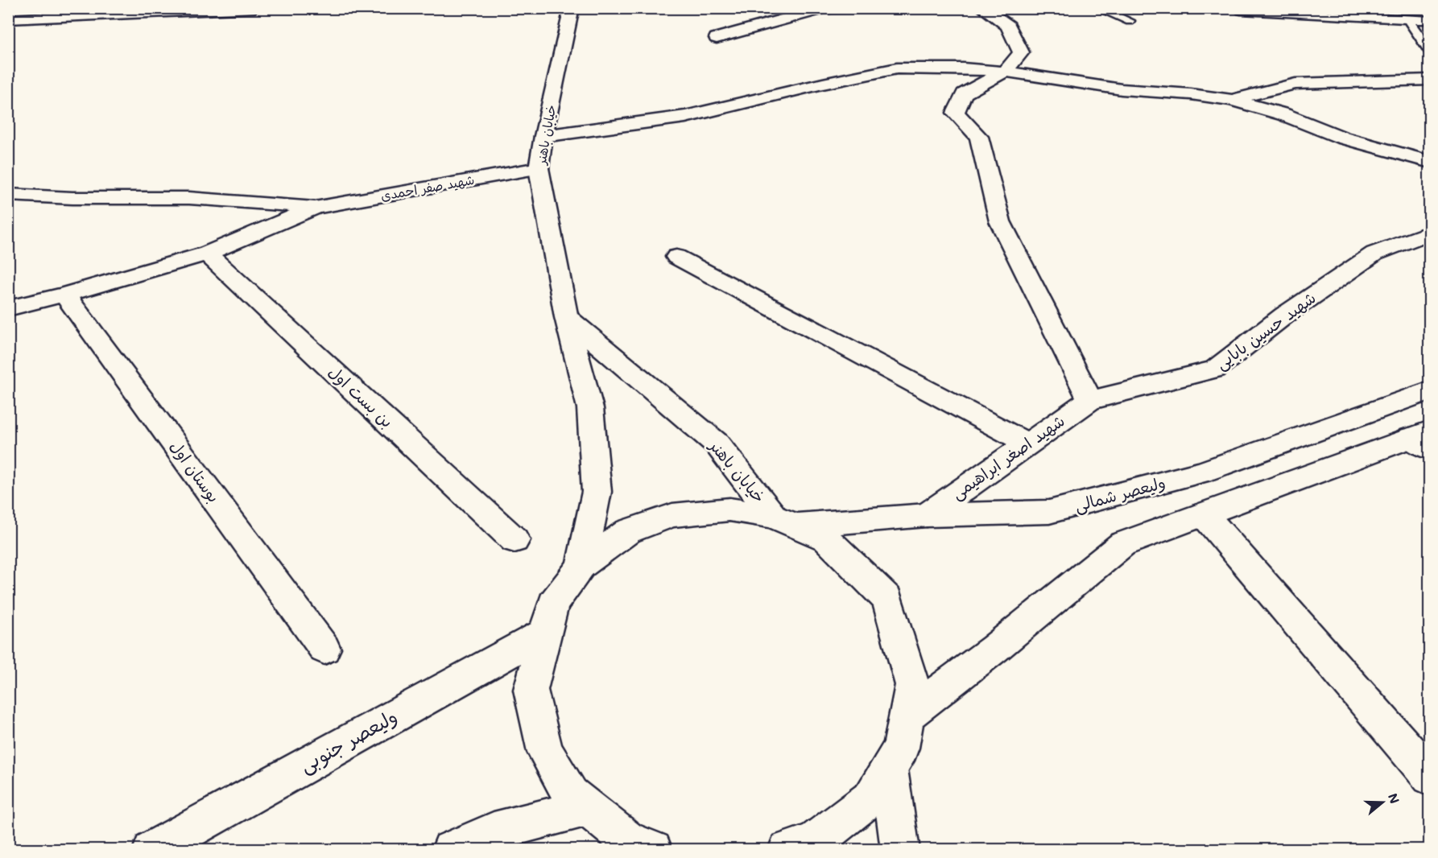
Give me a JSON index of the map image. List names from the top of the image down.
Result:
{
  "streets": {
    "street": [
      "خیابان باهنر",
      "شهید صفر احمدی",
      "شهید حسین بابایی",
      "بن بست اول",
      "شهید اصغر ابراهیمی",
      "بوستان اول",
      "ولیعصر شمالی",
      "ولیعصر جنوبی"
    ]
  },
  "crossings": [
    ["خیابان باهنر", "شهید صفر احمدی"],
    ["خیابان باهنر", "ولیعصر شمالی"],
    ["شهید حسین بابایی", "شهید اصغر ابراهیمی"],
    ["شهید اصغر ابراهیمی", "ولیعصر شمالی"]
  ],
  "north": "right"
}
